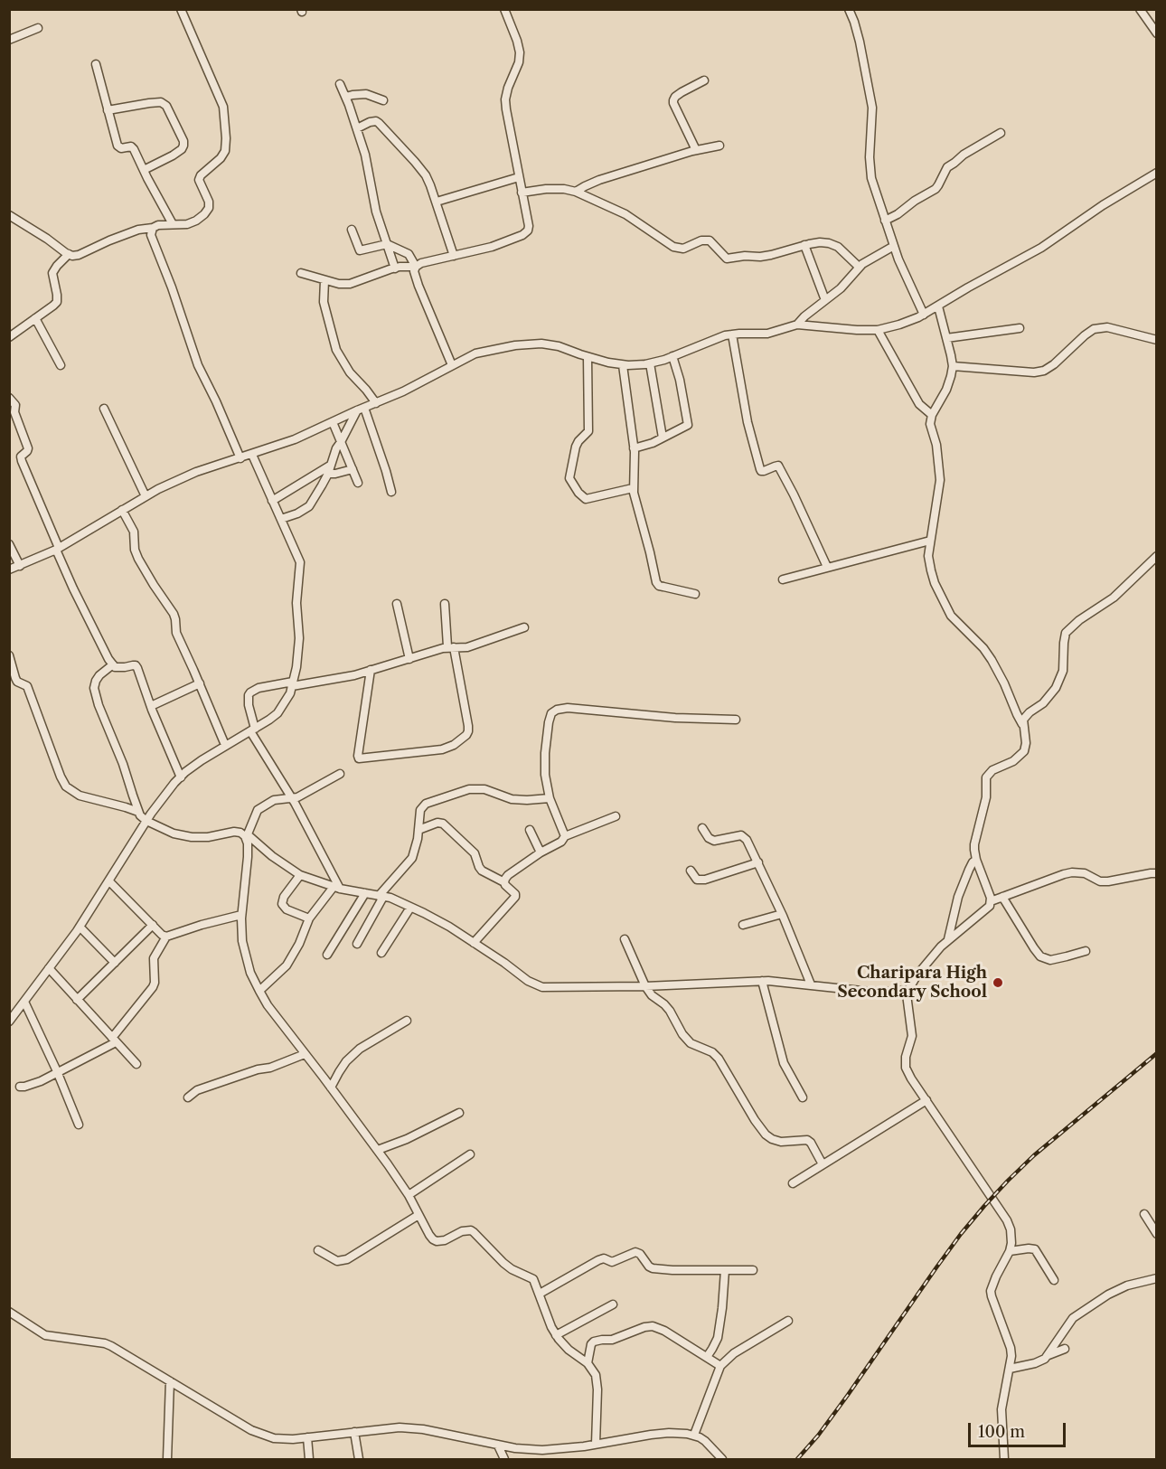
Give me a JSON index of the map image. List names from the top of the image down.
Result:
{
  "places": ["Charipara High Secondary School"],
  "scale_bar": "100 m"
}
